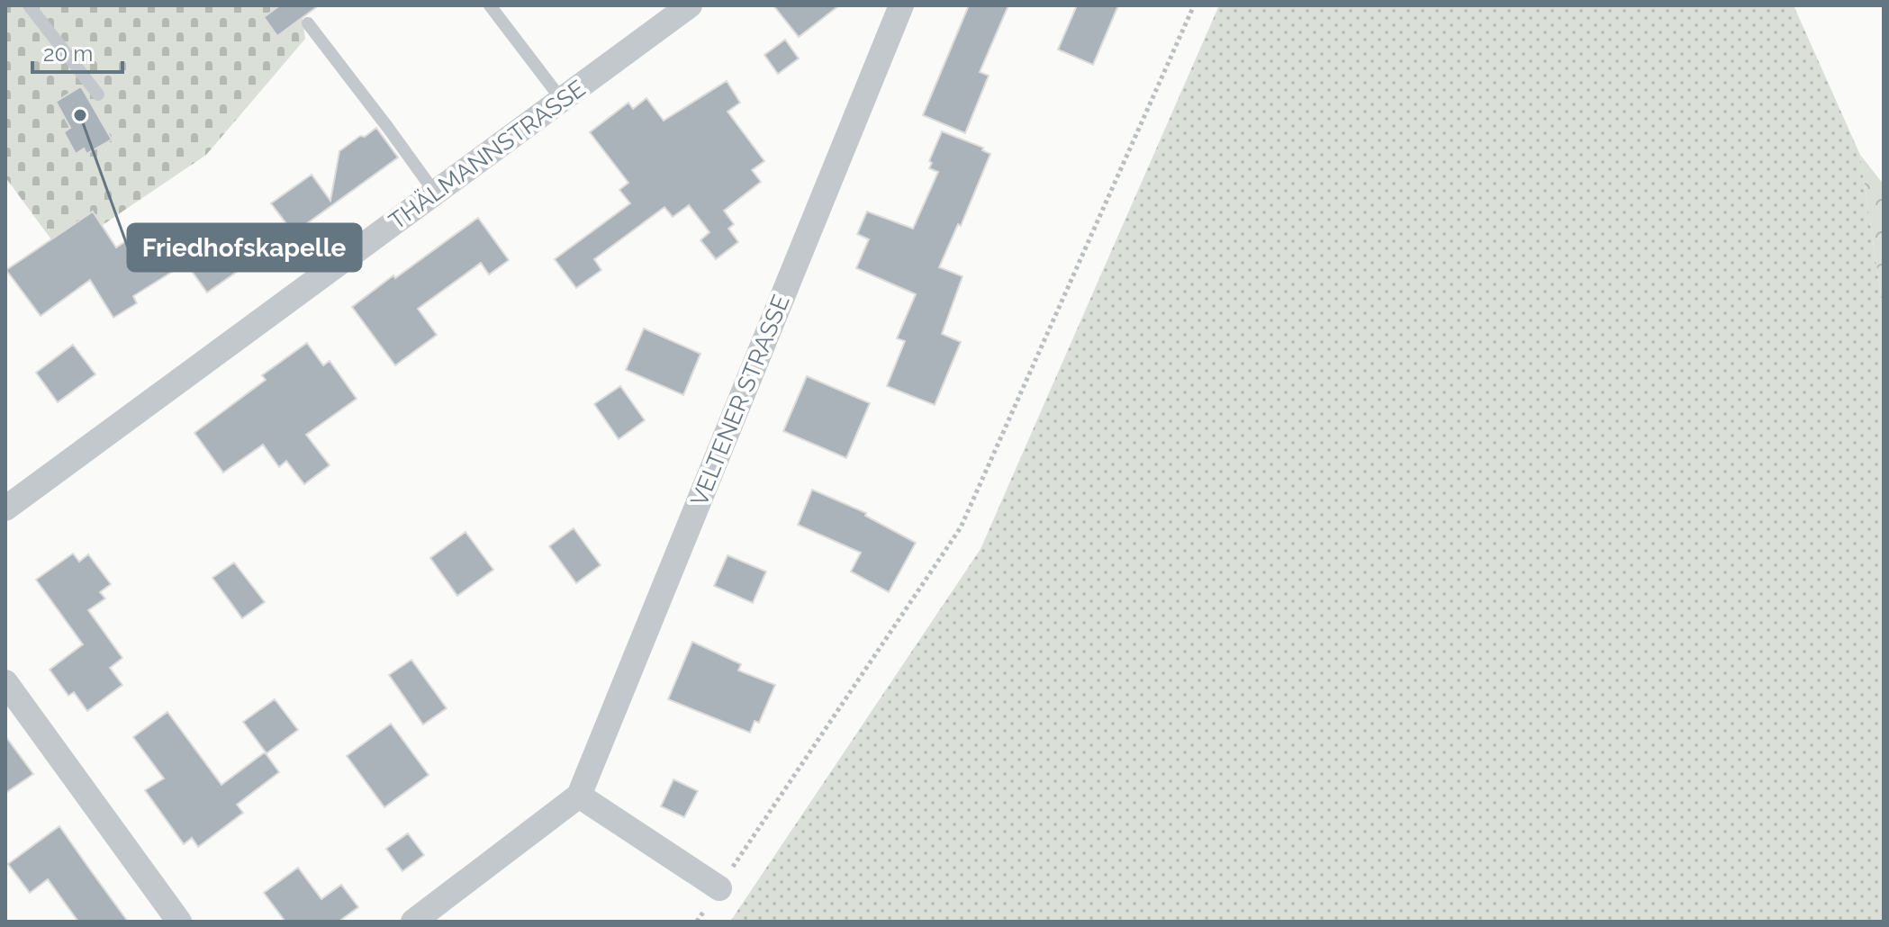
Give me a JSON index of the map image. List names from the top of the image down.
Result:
{
  "streets": {
    "street": ["THÄLMANNSTRASSE", "VELTENER STRASSE"]
  },
  "places": ["Friedhofskapelle"],
  "scale_bar": "20 m"
}
